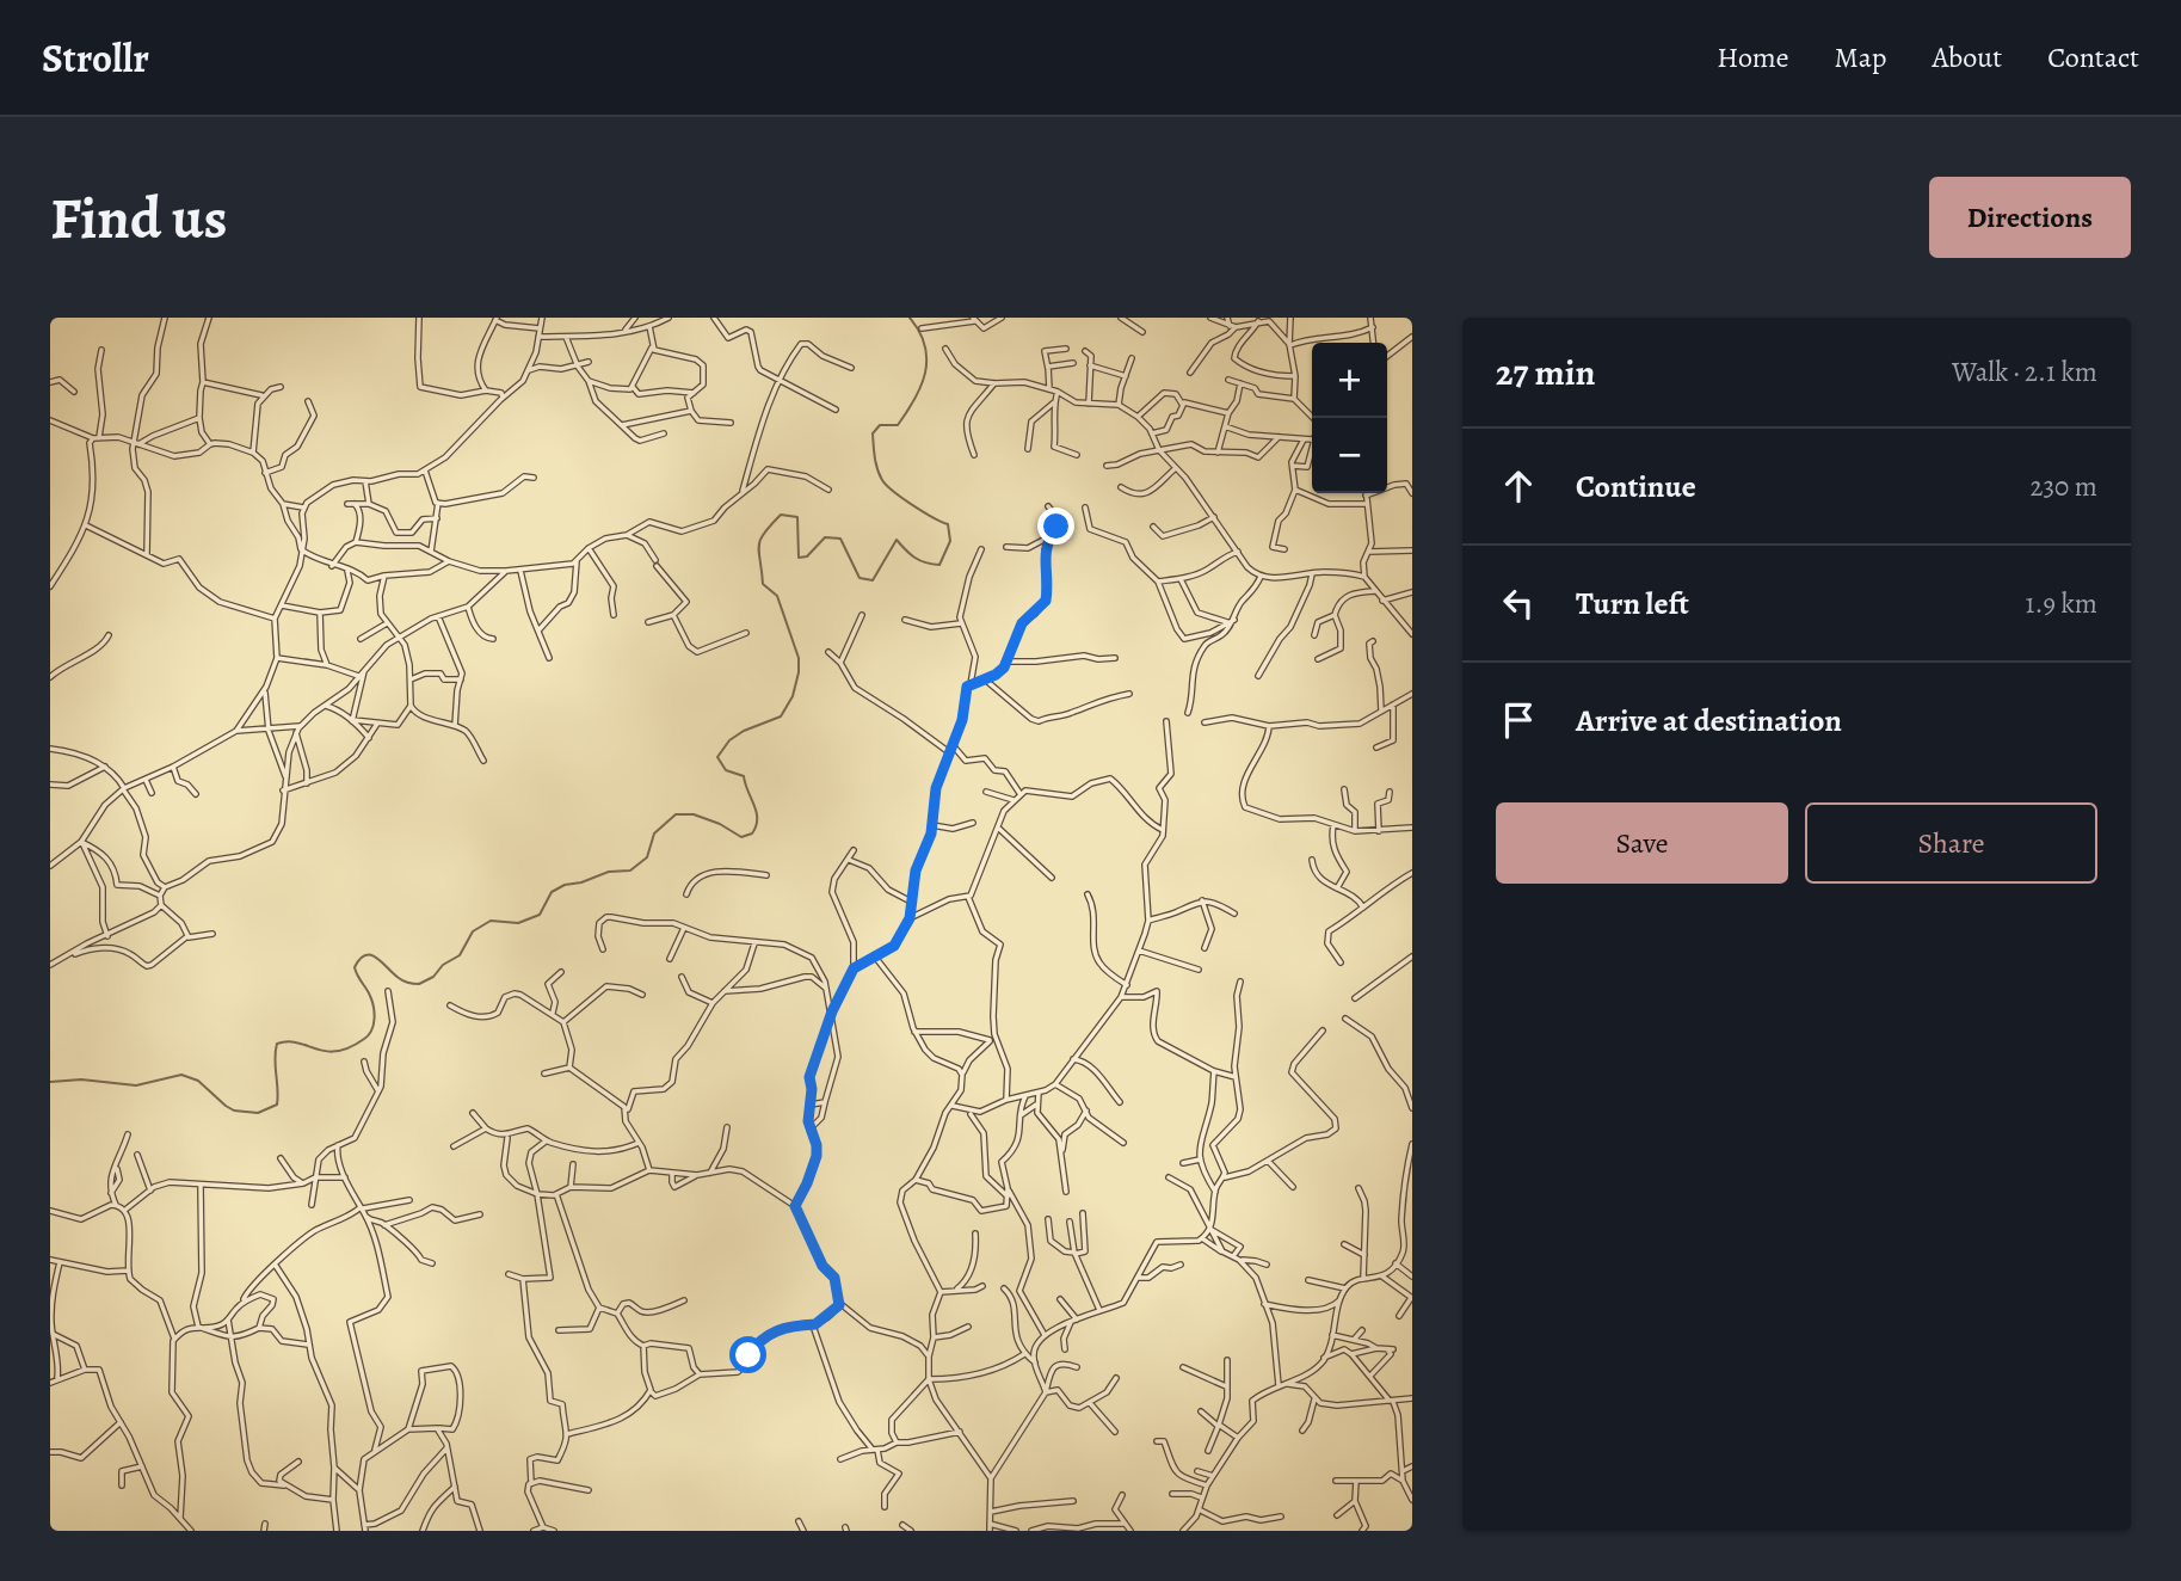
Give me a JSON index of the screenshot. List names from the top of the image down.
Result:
{
  "page": {
    "header": "Strollr",
    "nav": [
      "Home",
      "Map",
      "About",
      "Contact"
    ],
    "buttons": [
      "Directions",
      ["Save", "Share"]
    ],
    "title": "Find us",
    "heading": ["27 min", "Walk · 2.1 km"],
    "map_buttons": ["+", "−"],
    "list": [
      ["Continue", "230 m"],
      ["Turn left", "1.9 km"],
      "Arrive at destination"
    ]
  }
}
